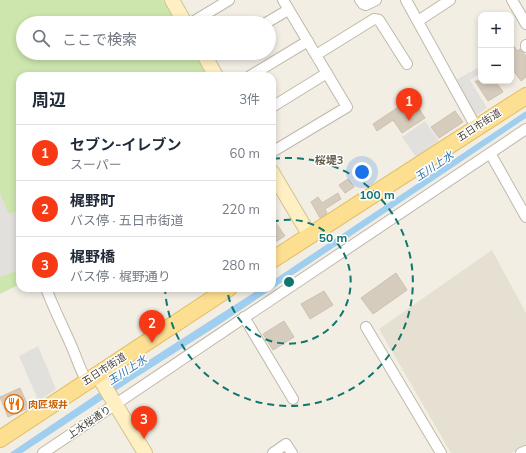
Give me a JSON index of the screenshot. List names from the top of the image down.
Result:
{
  "streets": {
    "main road": ["五日市街道"],
    "street": ["上水桜通り"]
  },
  "districts": ["桜堤3"],
  "water": ["玉川上水"],
  "places": {
    "restaurant": ["肉匠坂井"]
  },
  "page": {
    "map_buttons": ["+", "−"],
    "search": "ここで検索",
    "heading": ["周辺", "3件"],
    "pins": ["1", "2", "3"],
    "list": [
      {
        "mark": "1",
        "name": "セブン-イレブン",
        "note": "スーパー",
        "value": "60 m"
      },
      {
        "mark": "2",
        "name": "梶野町",
        "note": "バス停 · 五日市街道",
        "value": "220 m"
      },
      {
        "mark": "3",
        "name": "梶野橋",
        "note": "バス停 · 梶野通り",
        "value": "280 m"
      }
    ]
  },
  "rings": ["100 m", "50 m"]
}
